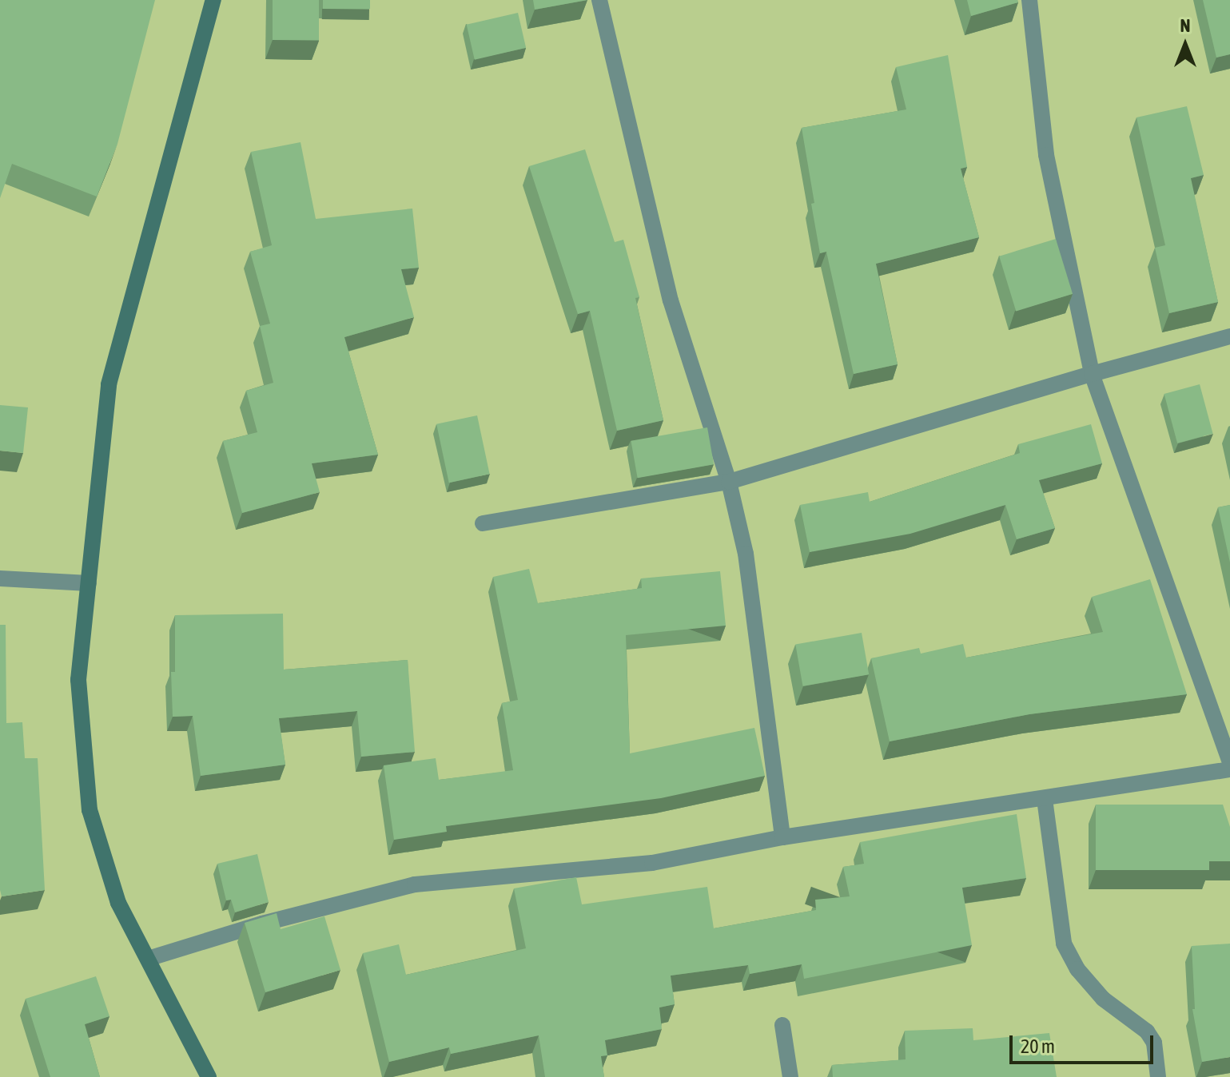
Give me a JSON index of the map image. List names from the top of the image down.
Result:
{
  "scale_bar": "20 m",
  "north": "top"
}
